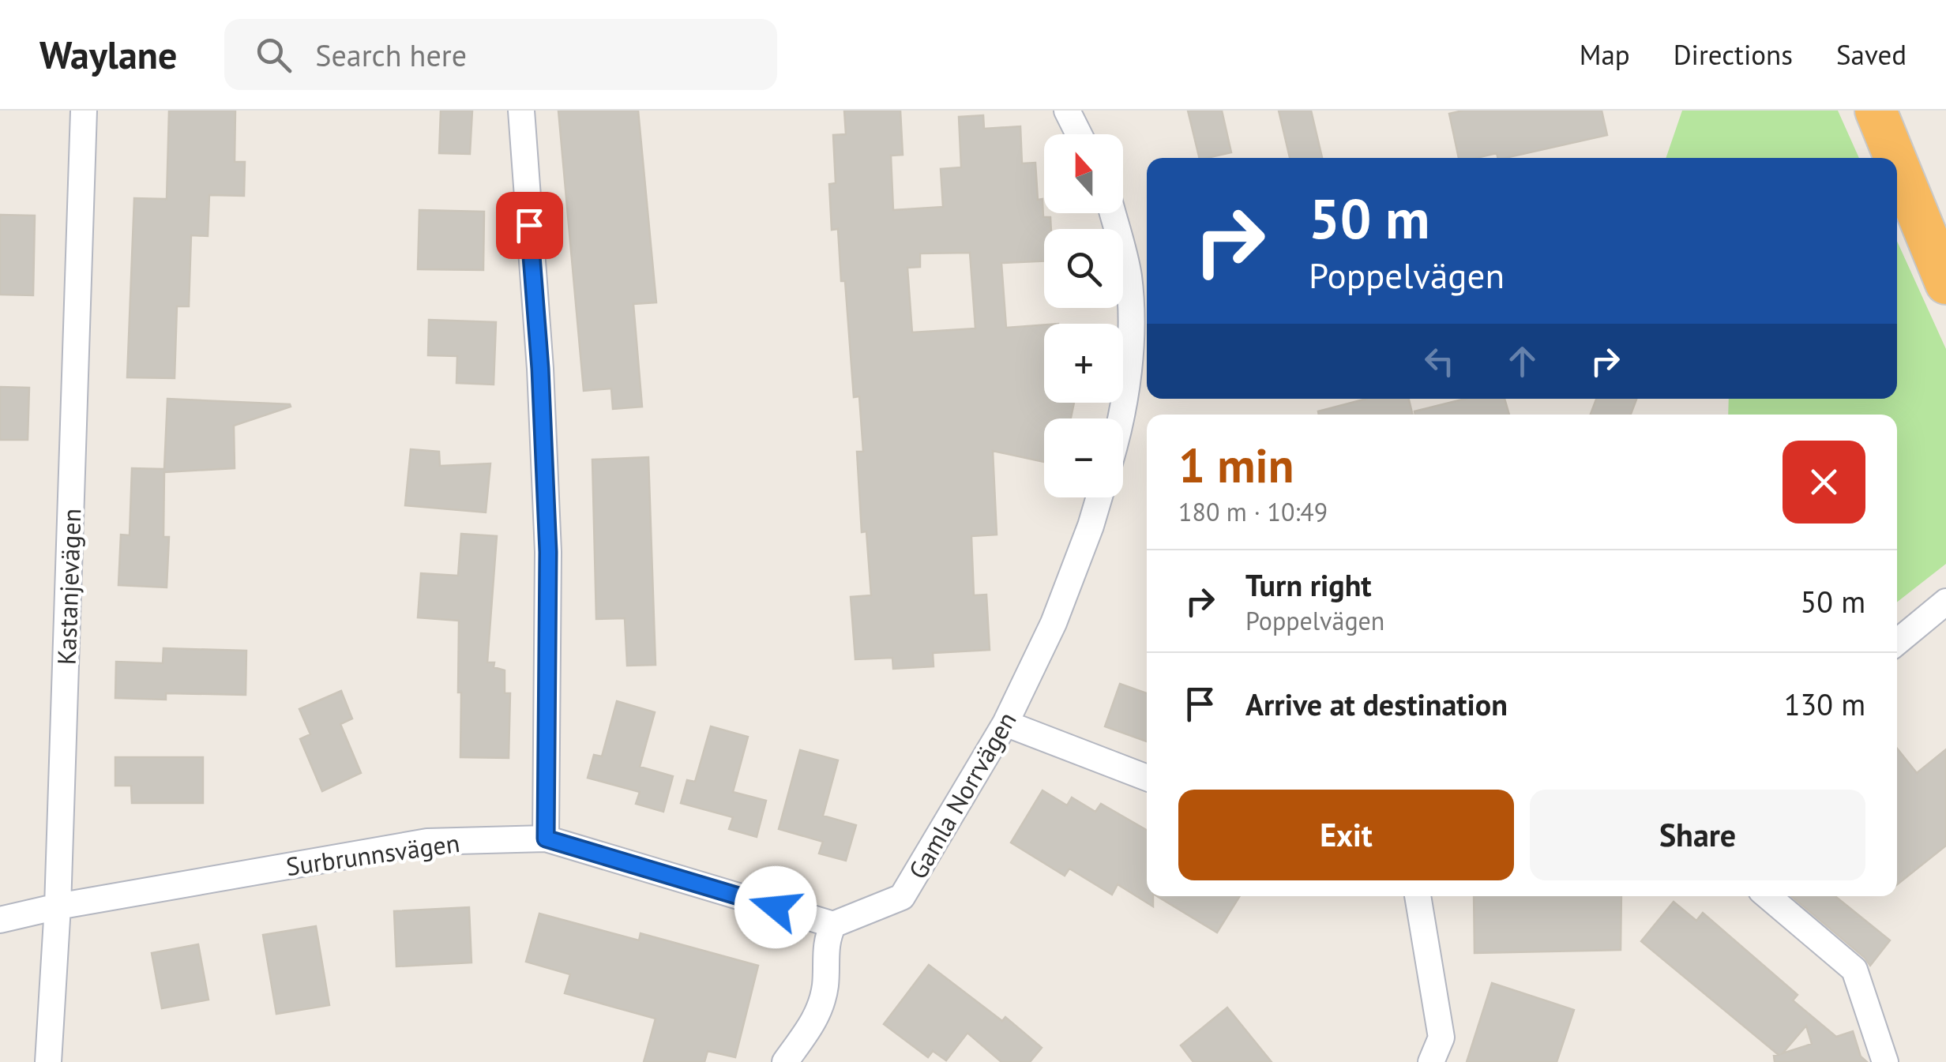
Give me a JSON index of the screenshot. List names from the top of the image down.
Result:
{
  "streets": {
    "street": ["Kastanjevägen", "Gamla Norrvägen", "Surbrunnsvägen"]
  },
  "crossings": [
    ["Kastanjevägen", "Surbrunnsvägen"],
    ["Gamla Norrvägen", "Surbrunnsvägen"]
  ],
  "north": "top",
  "page": {
    "header": "Waylane",
    "search": "Search here",
    "nav": ["Map", "Directions", "Saved"],
    "map_buttons": ["+", "−"],
    "turn": ["50 m", "Poppelvägen"],
    "heading": ["1 min", "180 m · 10:49"],
    "list": [
      {
        "name": "Turn right",
        "note": "Poppelvägen",
        "value": "50 m"
      },
      {
        "name": "Arrive at destination",
        "value": "130 m"
      }
    ],
    "buttons": ["Exit", "Share"]
  }
}
